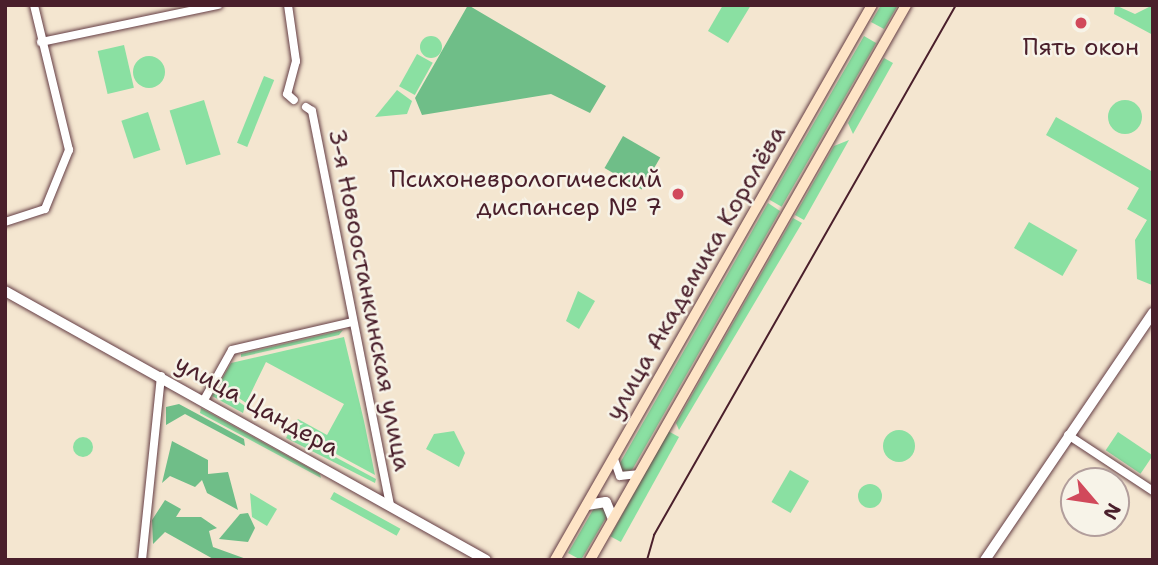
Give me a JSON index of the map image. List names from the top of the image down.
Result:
{
  "streets": {
    "main road": ["улица Академика Королёва"],
    "street": ["3-я Новоостанкинская улица", "улица Цандера"]
  },
  "crossings": [
    ["3-я Новоостанкинская улица", "улица Цандера"]
  ],
  "places": ["Пять окон", "Психоневрологический диспансер № 7"],
  "north": "bottom right"
}
